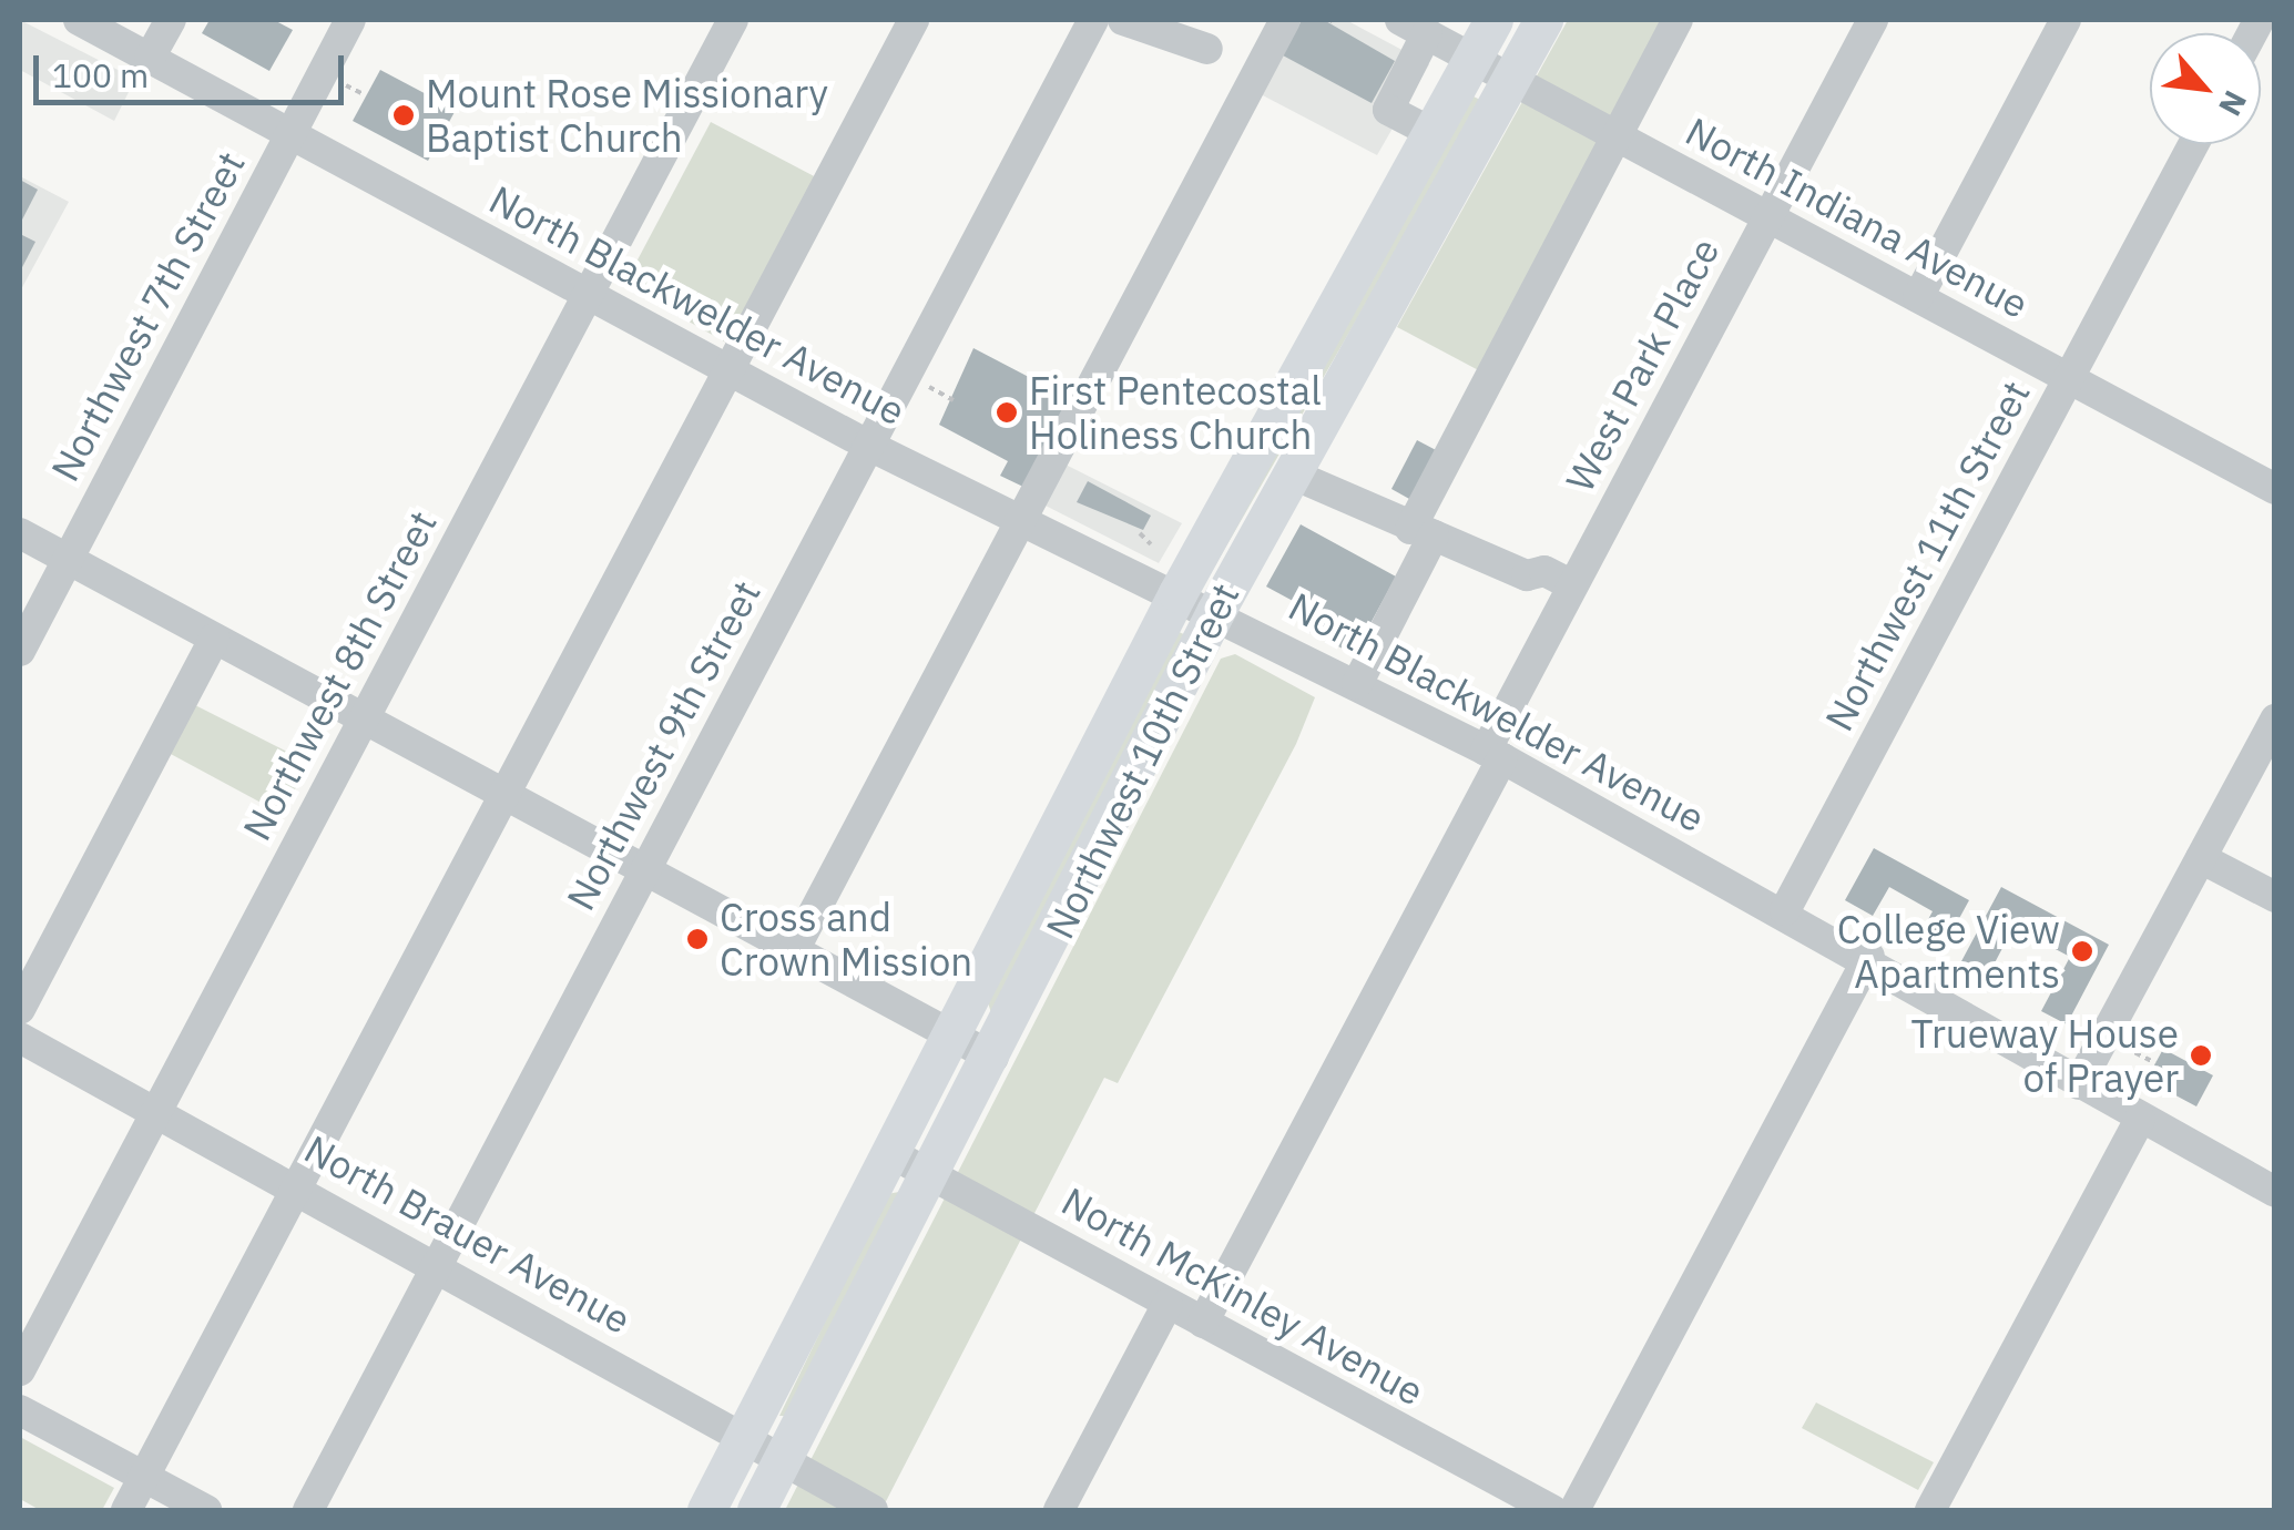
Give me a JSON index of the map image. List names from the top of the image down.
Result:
{
  "streets": {
    "main road": ["Northwest 10th Street"],
    "street": [
      "North Indiana Avenue",
      "North Blackwelder Avenue",
      "Northwest 7th Street",
      "West Park Place",
      "Northwest 11th Street",
      "Northwest 8th Street",
      "Northwest 9th Street",
      "North Brauer Avenue",
      "North McKinley Avenue"
    ]
  },
  "crossings": [
    ["North Indiana Avenue", "West Park Place"],
    ["North Indiana Avenue", "Northwest 11th Street"],
    ["North Indiana Avenue", "Northwest 10th Street"],
    ["North Blackwelder Avenue", "Northwest 7th Street"],
    ["North Blackwelder Avenue", "West Park Place"],
    ["North Blackwelder Avenue", "Northwest 11th Street"],
    ["North Blackwelder Avenue", "Northwest 8th Street"],
    ["North Blackwelder Avenue", "Northwest 9th Street"],
    ["North Blackwelder Avenue", "Northwest 10th Street"],
    ["West Park Place", "North McKinley Avenue"],
    ["Northwest 8th Street", "North Brauer Avenue"],
    ["Northwest 9th Street", "North Brauer Avenue"],
    ["Northwest 10th Street", "North Brauer Avenue"],
    ["Northwest 10th Street", "North McKinley Avenue"]
  ],
  "places": [
    "Mount Rose Missionary Baptist Church",
    "First Pentecostal Holiness Church",
    "Cross and Crown Mission",
    "College View Apartments",
    "Trueway House of Prayer"
  ],
  "scale_bar": "100 m",
  "north": "bottom right"
}
